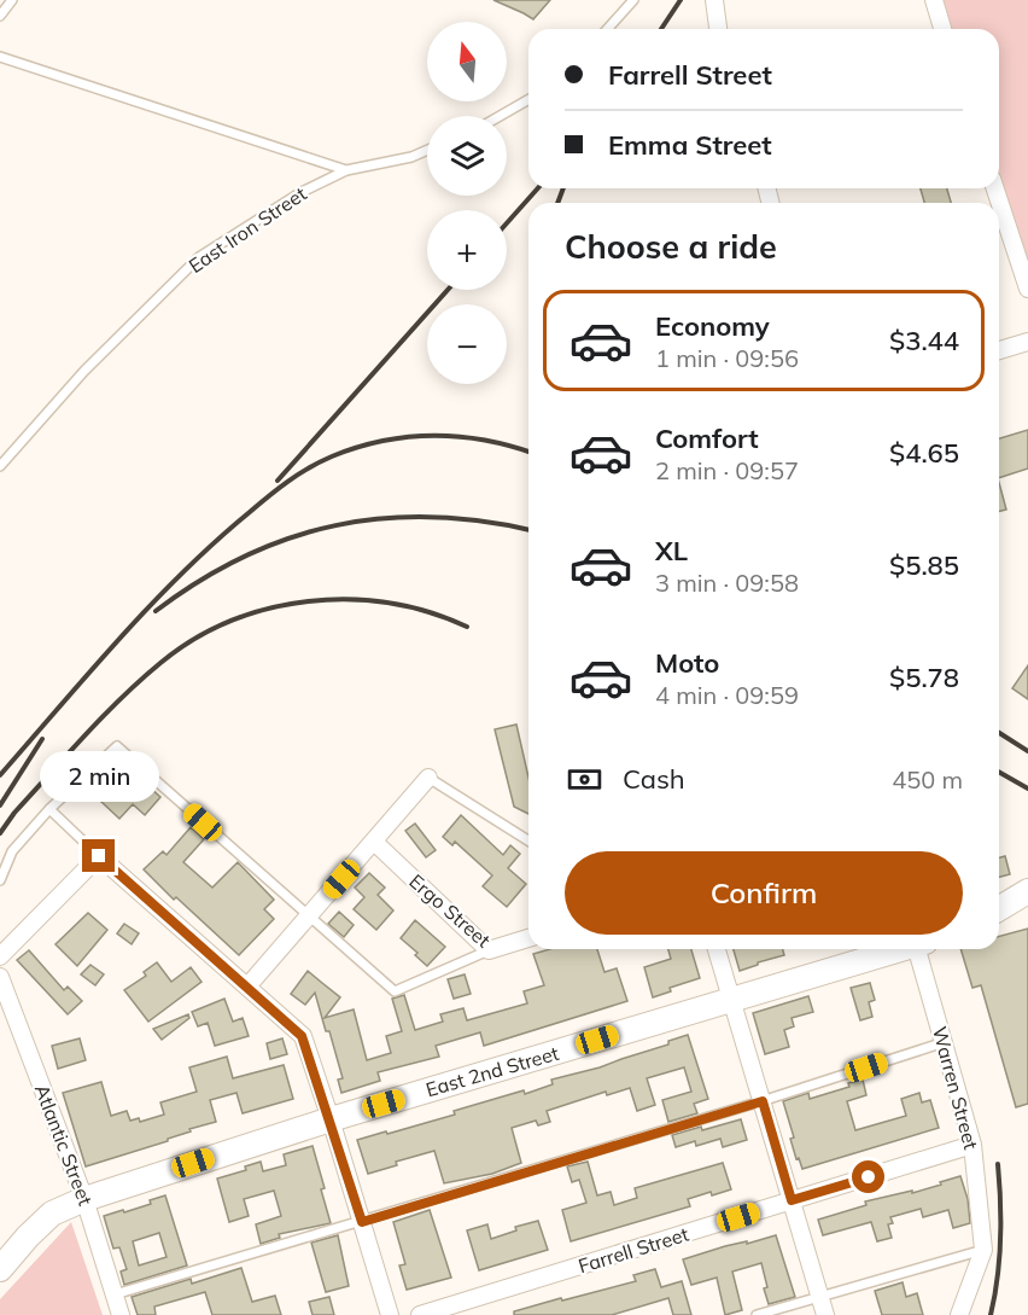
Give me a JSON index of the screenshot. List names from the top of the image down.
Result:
{
  "streets": {
    "street": [
      "Ergo Street",
      "East 2nd Street",
      "Warren Street",
      "Atlantic Street",
      "Farrell Street"
    ],
    "lane": ["East Iron Street"]
  },
  "crossings": [
    ["East 2nd Street", "Atlantic Street"],
    ["Warren Street", "Farrell Street"]
  ],
  "north": "top",
  "page": {
    "map_buttons": ["+", "−"],
    "banner": ["Farrell Street", "Emma Street"],
    "heading": "Choose a ride",
    "list": [
      {
        "name": "Economy",
        "note": "1 min · 09:56",
        "value": "$3.44"
      },
      {
        "name": "Comfort",
        "note": "2 min · 09:57",
        "value": "$4.65"
      },
      {
        "name": "XL",
        "note": "3 min · 09:58",
        "value": "$5.85"
      },
      {
        "name": "Moto",
        "note": "4 min · 09:59",
        "value": "$5.78"
      }
    ],
    "pay": ["Cash", "450 m"],
    "bubble": "2 min",
    "buttons": "Confirm"
  }
}
